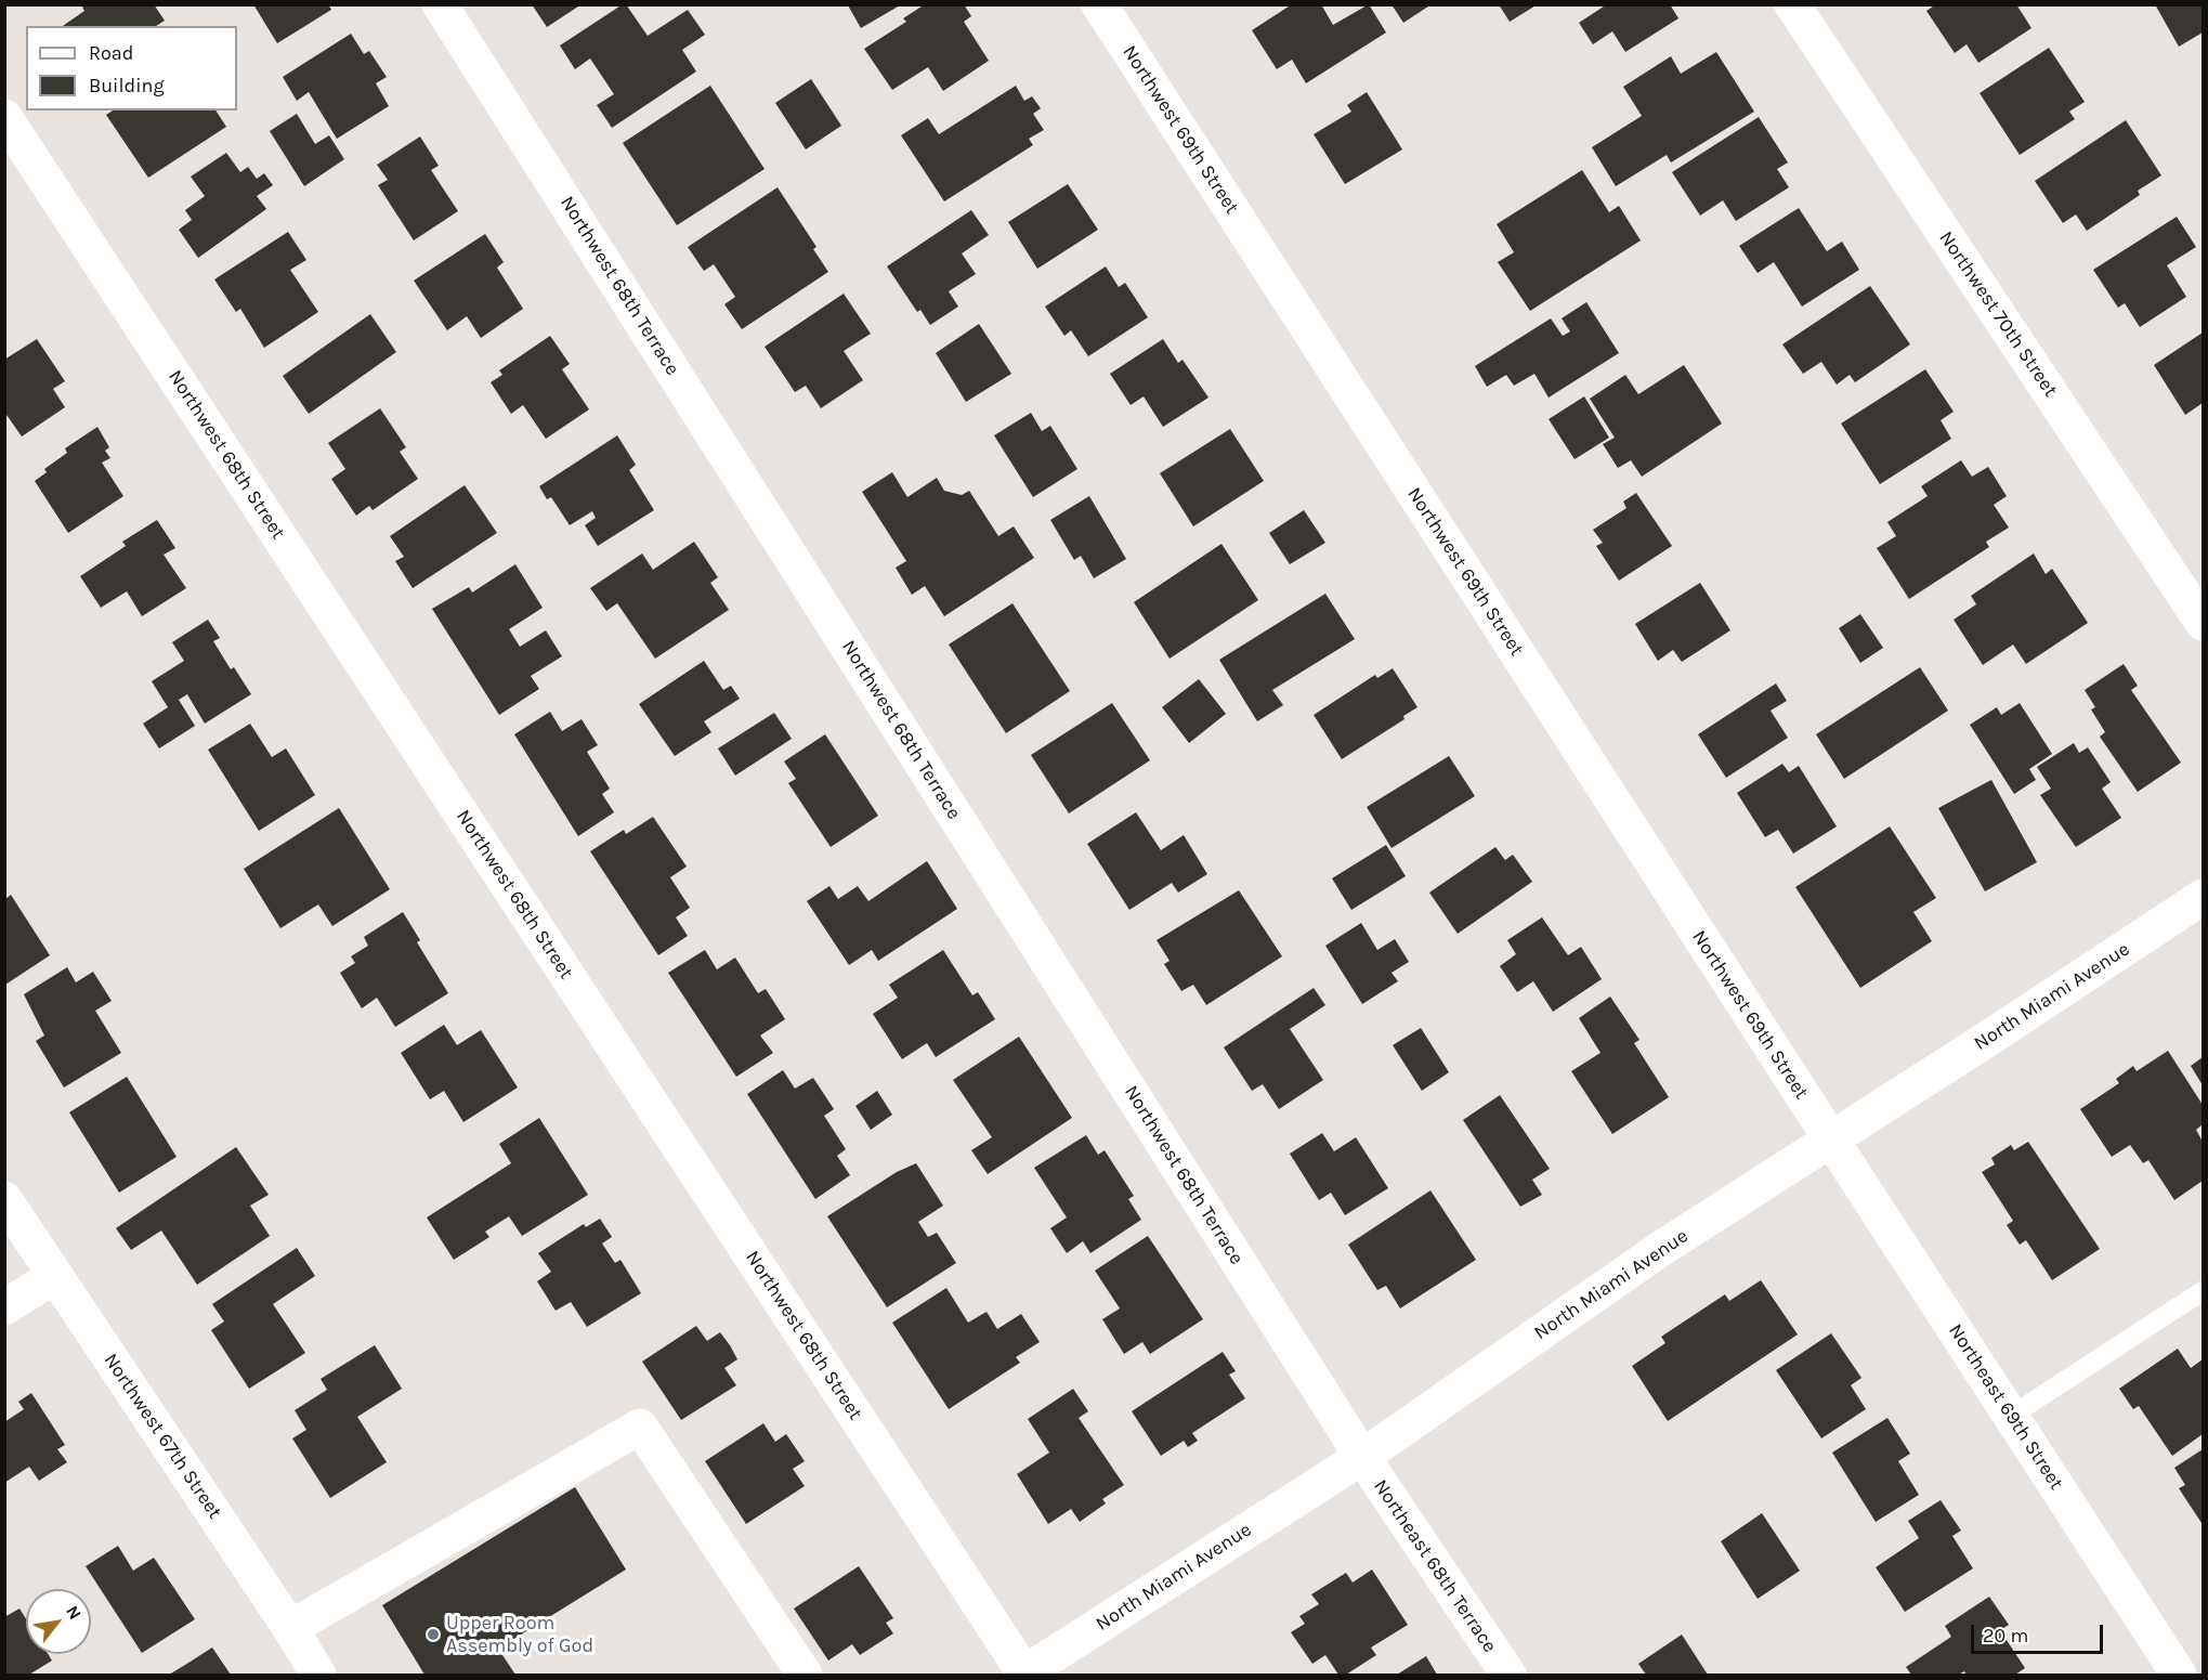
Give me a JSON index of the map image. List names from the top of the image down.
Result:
{
  "streets": {
    "street": [
      "Northwest 69th Street",
      "Northwest 68th Terrace",
      "Northwest 70th Street",
      "Northwest 68th Street",
      "North Miami Avenue",
      "Northeast 69th Street",
      "Northwest 67th Street",
      "Northeast 68th Terrace"
    ]
  },
  "crossings": [
    ["Northwest 69th Street", "North Miami Avenue"],
    ["Northwest 69th Street", "Northeast 69th Street"],
    ["Northwest 68th Terrace", "North Miami Avenue"],
    ["Northwest 68th Terrace", "Northeast 68th Terrace"],
    ["Northwest 68th Street", "North Miami Avenue"],
    ["North Miami Avenue", "Northeast 69th Street"],
    ["North Miami Avenue", "Northeast 68th Terrace"]
  ],
  "places": ["Upper Room Assembly of God"],
  "legend": ["Road", "Building"],
  "scale_bar": "20 m",
  "north": "top right"
}
